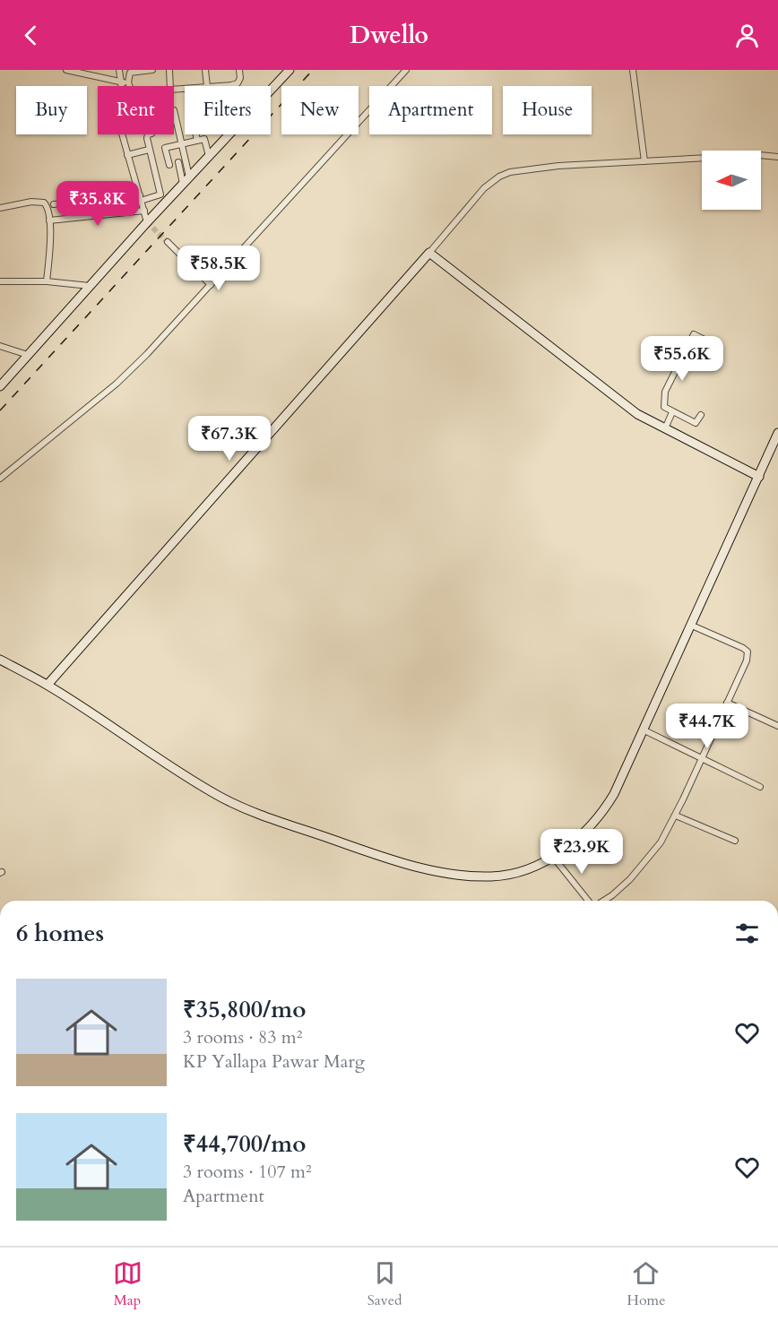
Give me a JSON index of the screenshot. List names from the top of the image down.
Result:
{
  "north": "left",
  "page": {
    "header": "Dwello",
    "chip": [
      "Buy",
      "Rent",
      "Filters",
      "New",
      "Apartment",
      "House"
    ],
    "price": [
      "₹35.8K",
      "₹58.5K",
      "₹55.6K",
      "₹67.3K",
      "₹44.7K",
      "₹23.9K"
    ],
    "heading": "6 homes",
    "list": [
      {
        "name": "₹35,800/mo",
        "note": "3 rooms · 83 m² · KP Yallapa Pawar Marg"
      },
      {
        "name": "₹44,700/mo",
        "note": "3 rooms · 107 m² · Apartment"
      }
    ],
    "tabs": ["Map", "Saved", "Home"]
  }
}
